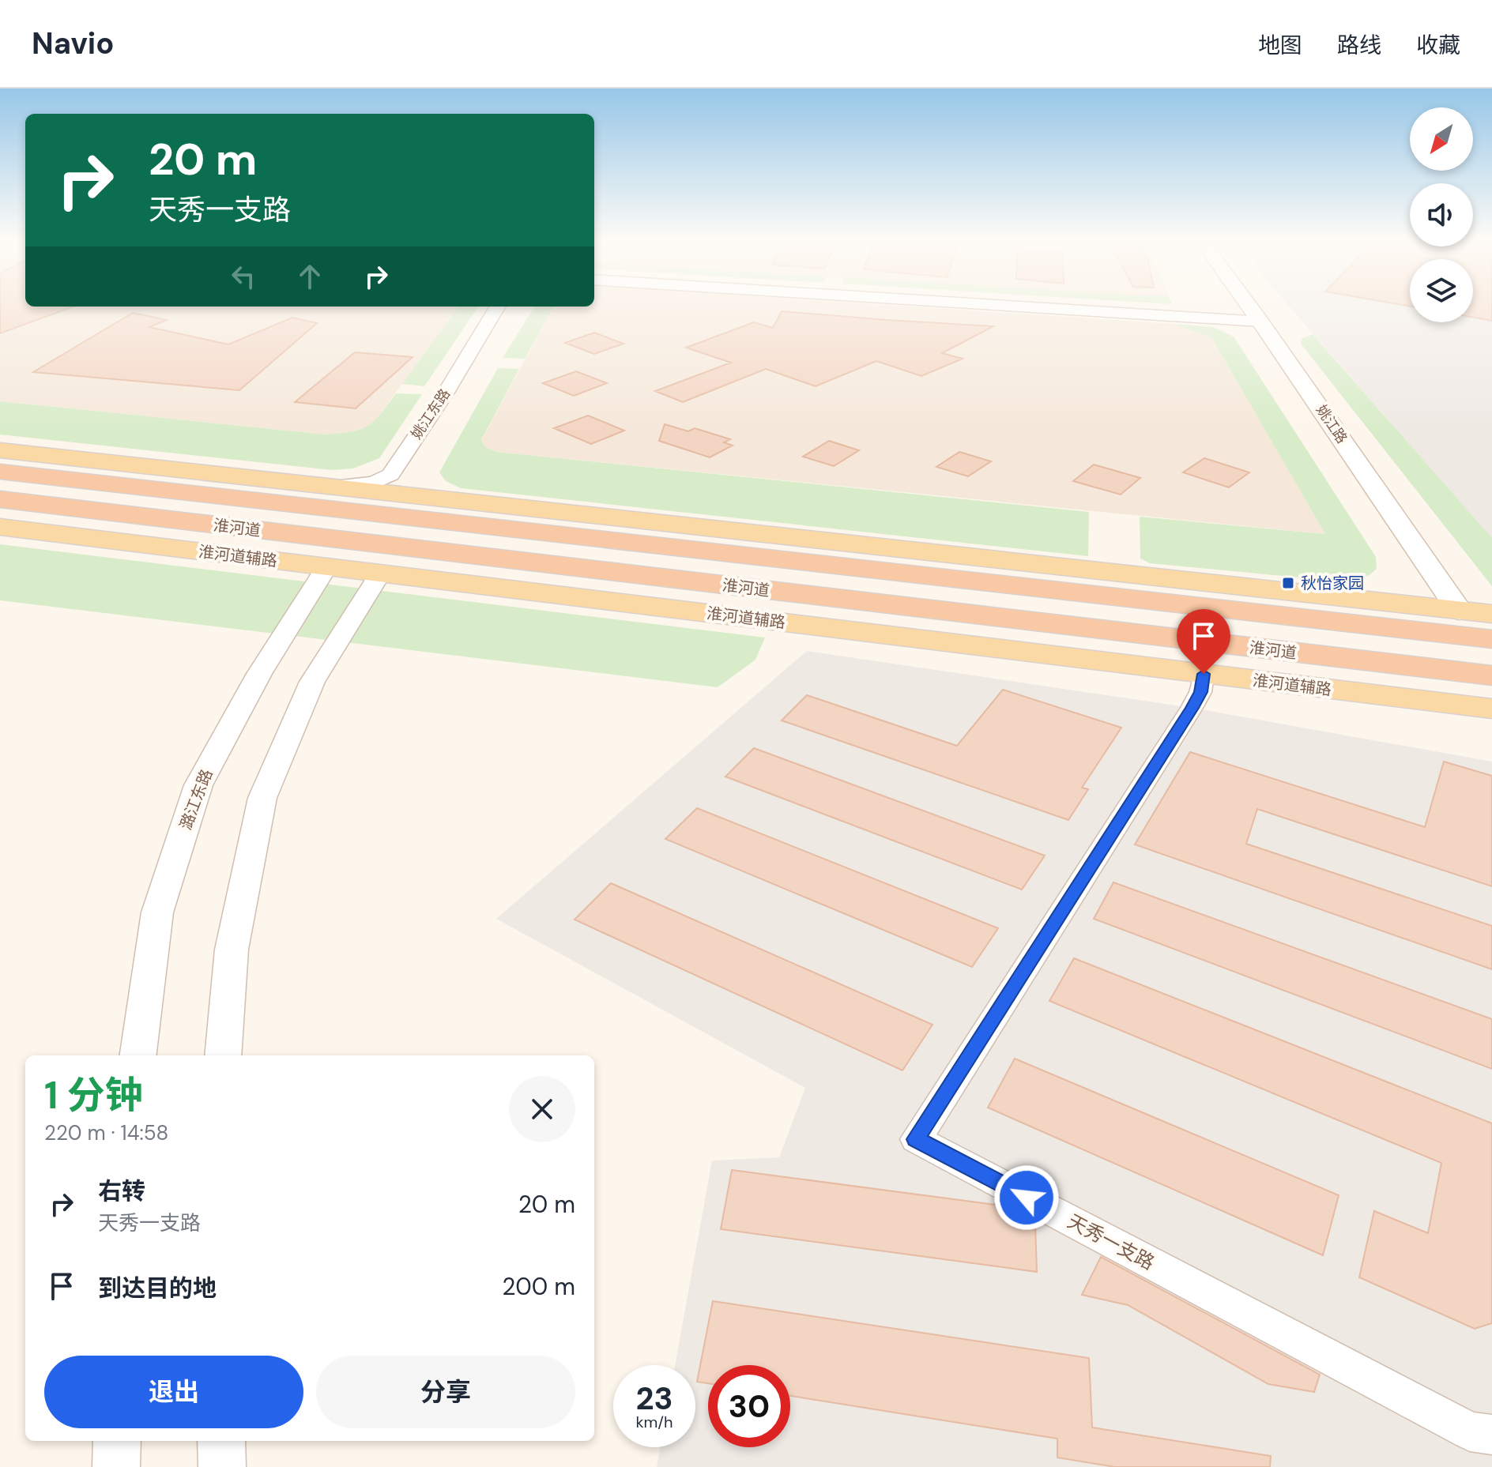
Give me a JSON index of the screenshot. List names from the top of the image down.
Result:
{
  "streets": {
    "highway": ["淮河道"],
    "main road": ["姚江路", "淮河道辅路"],
    "street": ["姚江东路", "潞江东路", "天秀一支路"]
  },
  "crossings": [
    ["淮河道辅路", "潞江东路"],
    ["淮河道辅路", "天秀一支路"]
  ],
  "places": {
    "transit": ["秋怡家园"]
  },
  "north": "bottom left",
  "page": {
    "header": "Navio",
    "nav": ["地图", "路线", "收藏"],
    "turn": ["20 m", "天秀一支路"],
    "heading": ["1 分钟", "220 m · 14:58"],
    "list": [
      {
        "name": "右转",
        "note": "天秀一支路",
        "value": "20 m"
      },
      {
        "name": "到达目的地",
        "value": "200 m"
      }
    ],
    "buttons": ["退出", "分享"],
    "speed": "23 km/h",
    "limit": "30"
  }
}
